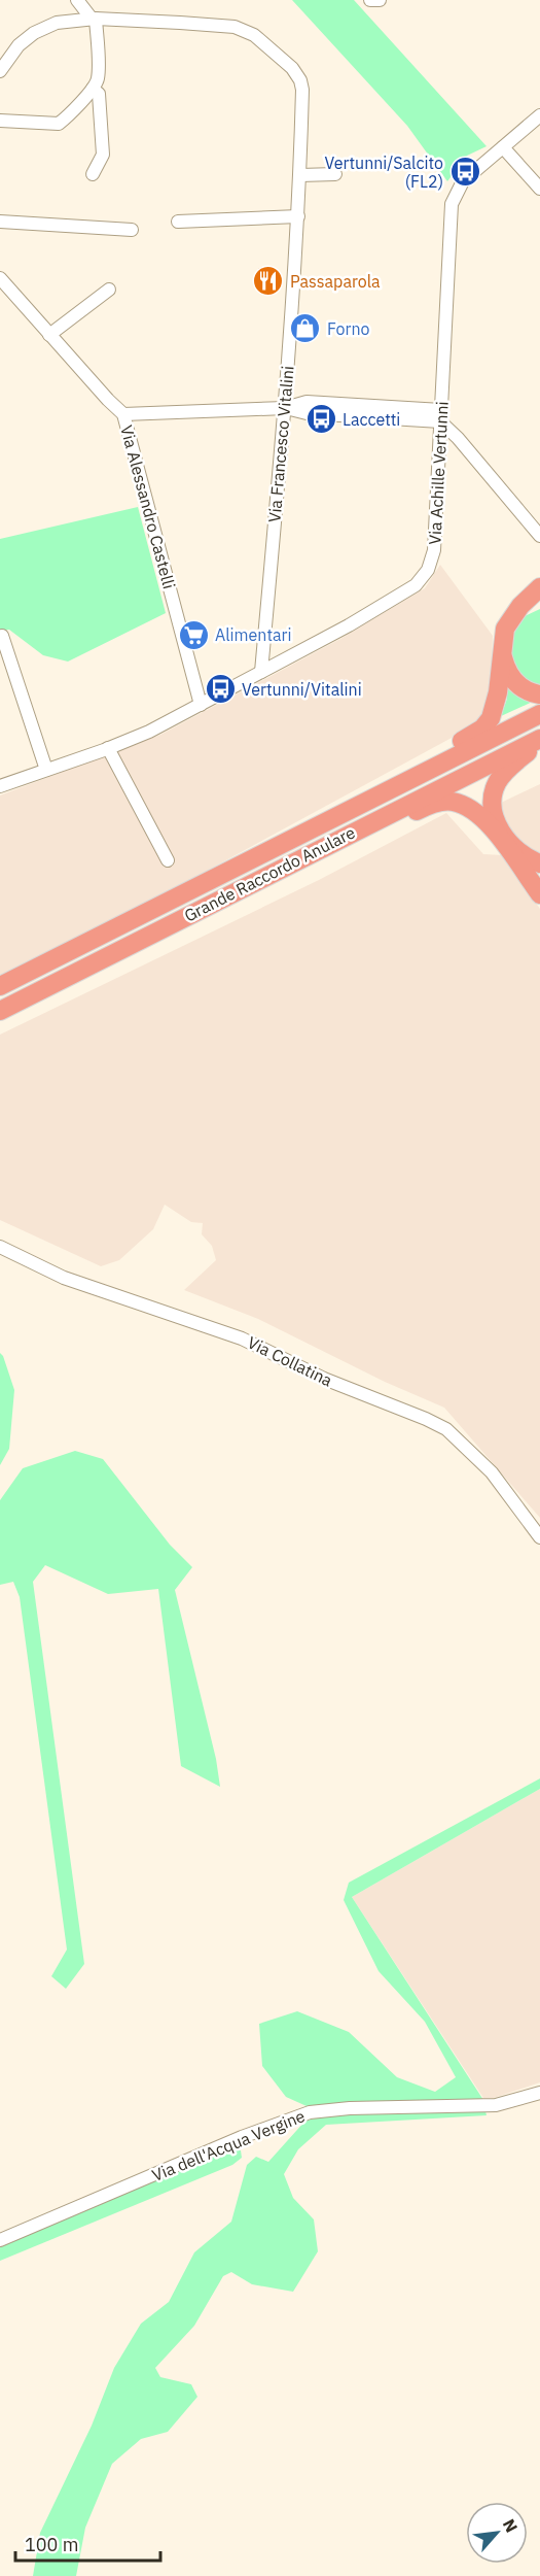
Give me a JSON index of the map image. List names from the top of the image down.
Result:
{
  "streets": {
    "highway": ["Grande Raccordo Anulare"],
    "street": [
      "Via Francesco Vitalini",
      "Via Achille Vertunni",
      "Via Alessandro Castelli",
      "Via Collatina",
      "Via dell'Acqua Vergine"
    ]
  },
  "crossings": [
    ["Via Francesco Vitalini", "Via Achille Vertunni"],
    ["Via Achille Vertunni", "Via Alessandro Castelli"]
  ],
  "places": {
    "bus stop": ["Vertunni/Salcito (FL2)", "Laccetti", "Vertunni/Vitalini"],
    "restaurant": ["Passaparola"],
    "shop": ["Forno"],
    "supermarket": ["Alimentari"]
  },
  "scale_bar": "100 m",
  "north": "top right"
}
